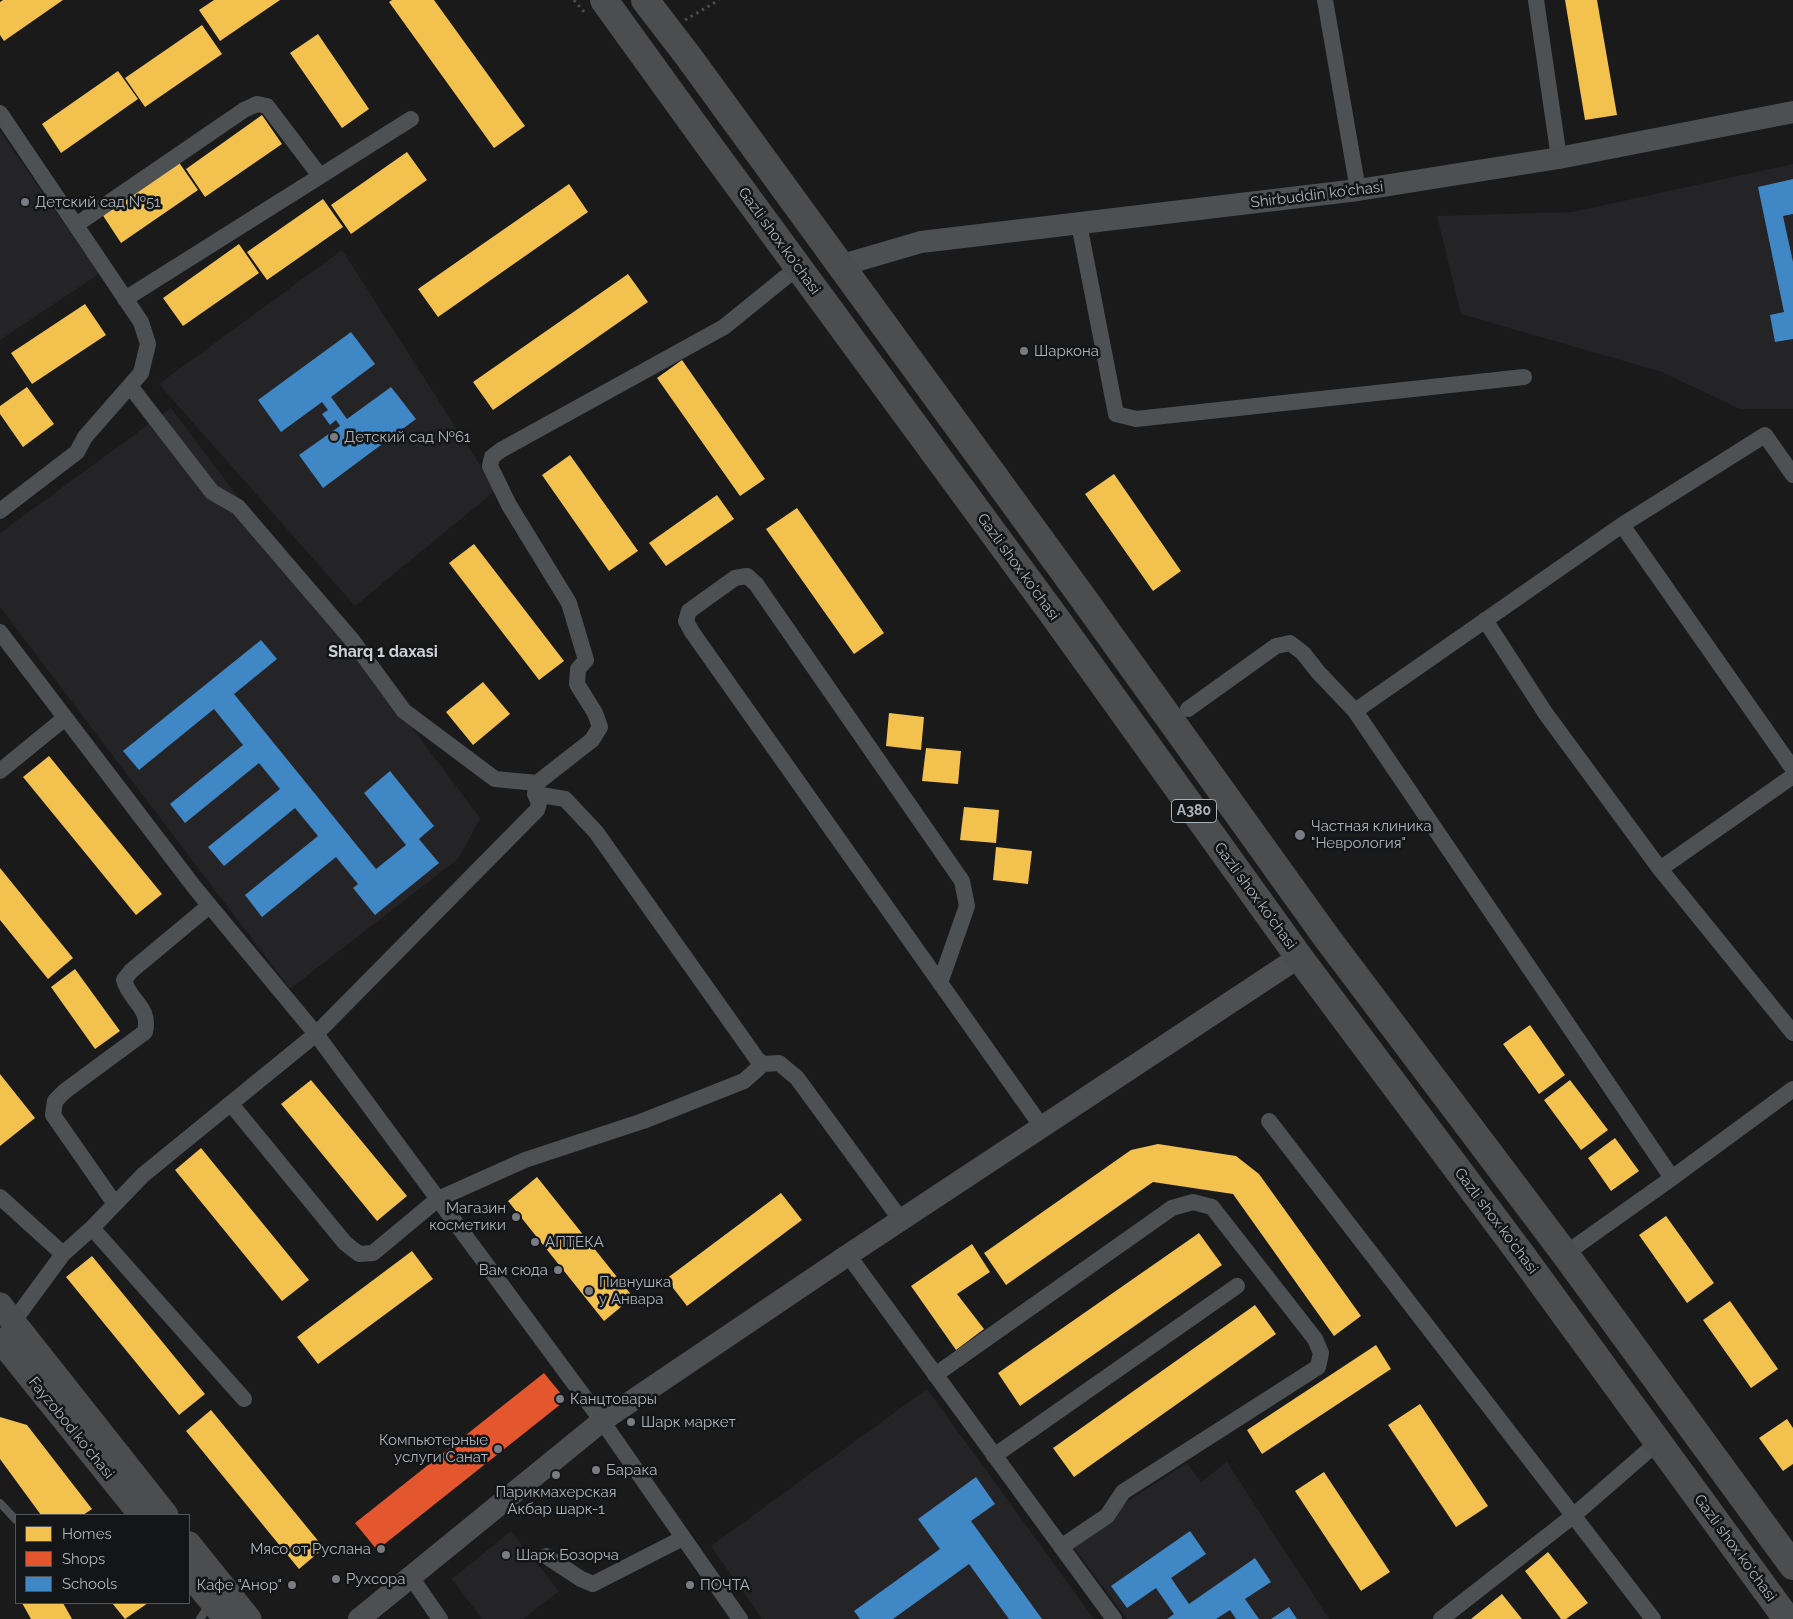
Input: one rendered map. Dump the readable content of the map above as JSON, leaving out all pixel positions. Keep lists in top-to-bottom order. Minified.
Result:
{"streets":{"highway":["Gazli shox ko'chasi","A380"],"main road":["Fayzobod ko'chasi"],"street":["Shirbuddin ko'chasi"]},"crossings":[["Shirbuddin ko'chasi","A380"]],"districts":["Sharq 1 daxasi"],"places":["Детский сад №51","Шаркона","Детский сад №61","Частная клиника \"Неврология\"","Магазин косметики","АПТЕКА","Вам сюда","Пивнушка у Анвара","Канцтовары","Шарк маркет","Компьютерные услуги Санат","Барака","Парикмахерская Акбар шарк-1","Мясо от Руслана","Шарк Бозорча","Рухсора","Кафе \"Анор\"","ПОЧТА"],"legend":["Homes","Shops","Schools"]}
